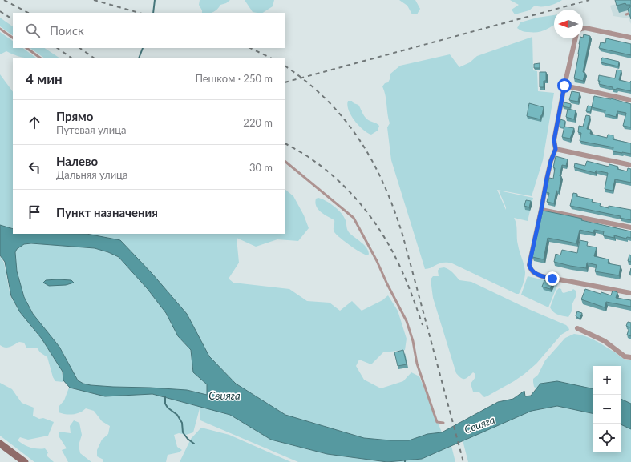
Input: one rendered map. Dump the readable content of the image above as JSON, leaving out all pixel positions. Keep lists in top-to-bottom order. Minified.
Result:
{"water":["Свияга"],"north":"left","page":{"search":"Поиск","heading":["4 мин","Пешком · 250 m"],"list":[["Прямо","Путевая улица","220 m"],["Налево","Дальняя улица","30 m"],"Пункт назначения"],"map_buttons":["+","−"]}}
